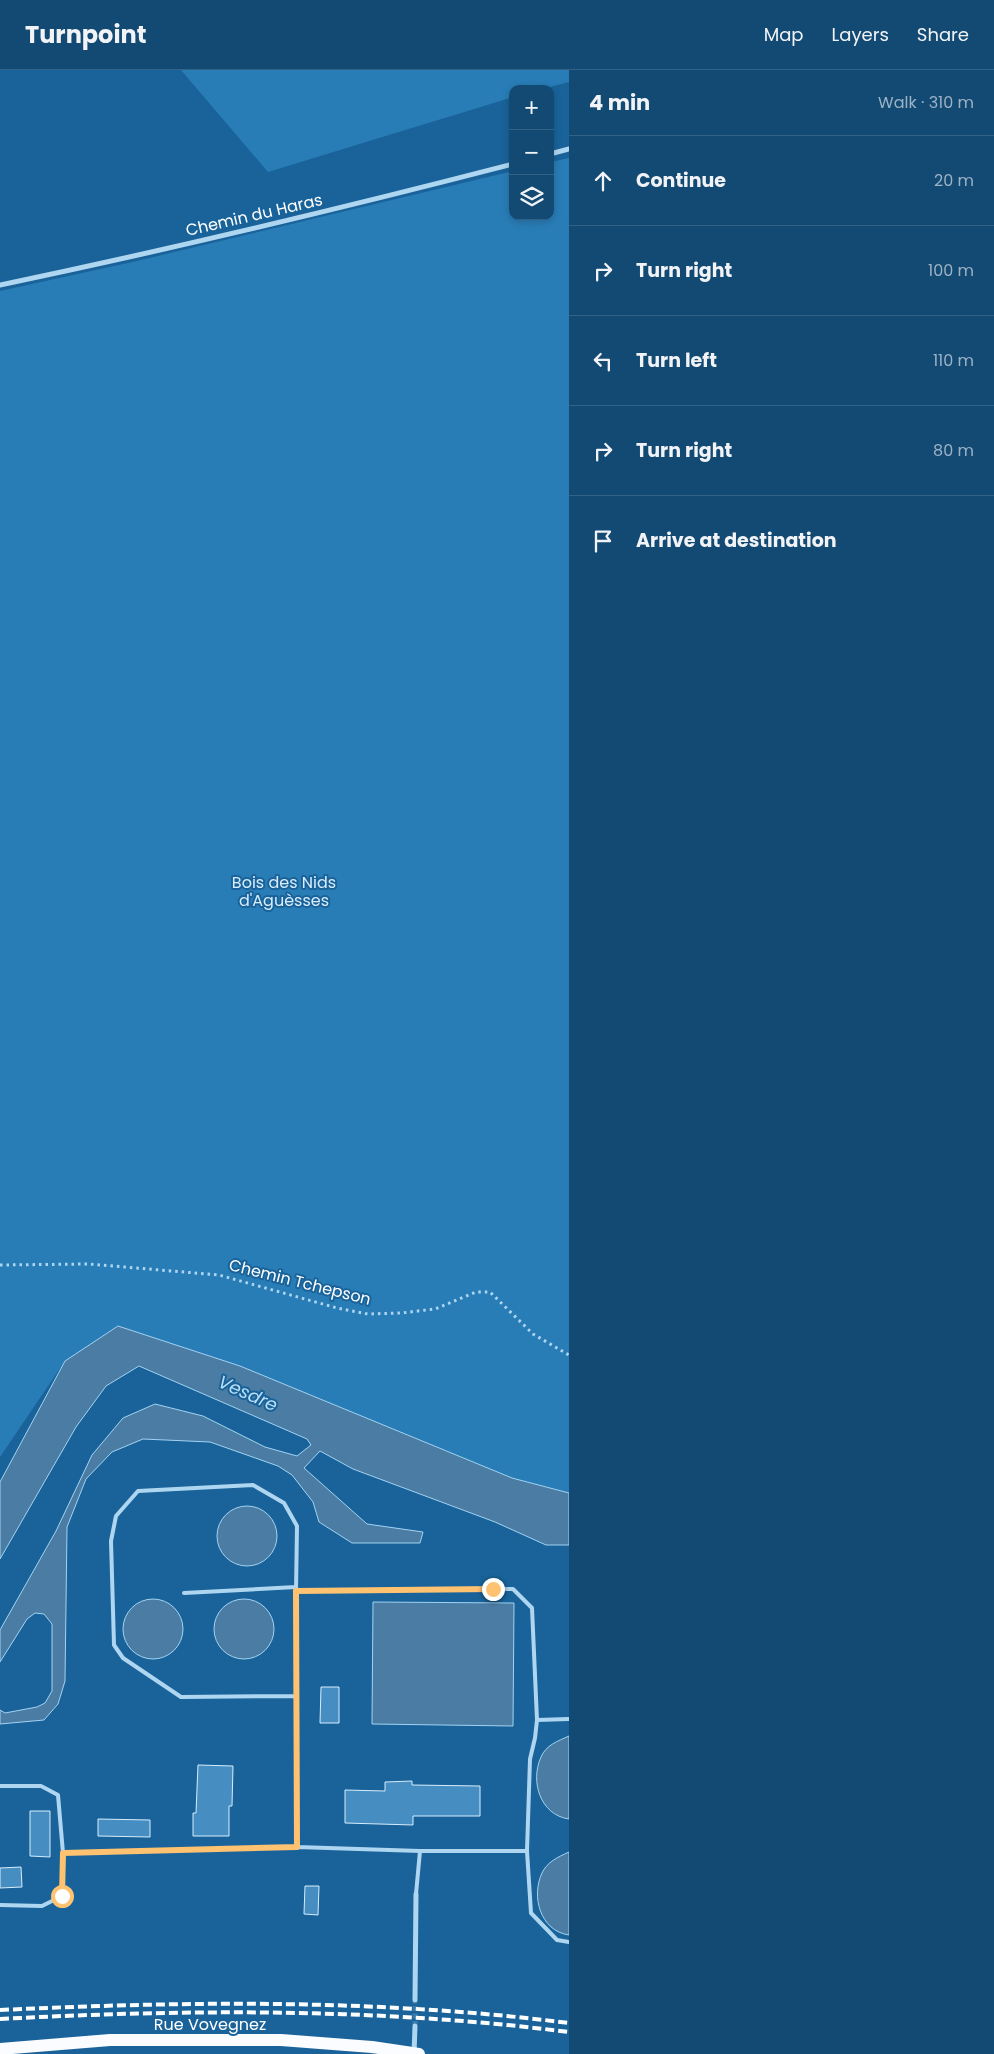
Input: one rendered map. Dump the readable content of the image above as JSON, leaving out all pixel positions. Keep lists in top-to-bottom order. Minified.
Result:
{"streets":{"main road":["Rue Vovegnez"],"street":["Chemin du Haras"],"path":["Chemin Tchepson"]},"water":["Vesdre"],"parks":["Bois des Nids d'Aguèsses"],"page":{"header":"Turnpoint","nav":["Map","Layers","Share"],"heading":["4 min","Walk · 310 m"],"map_buttons":["+","−"],"list":[["Continue","20 m"],["Turn right","100 m"],["Turn left","110 m"],["Turn right","80 m"],"Arrive at destination"]}}
